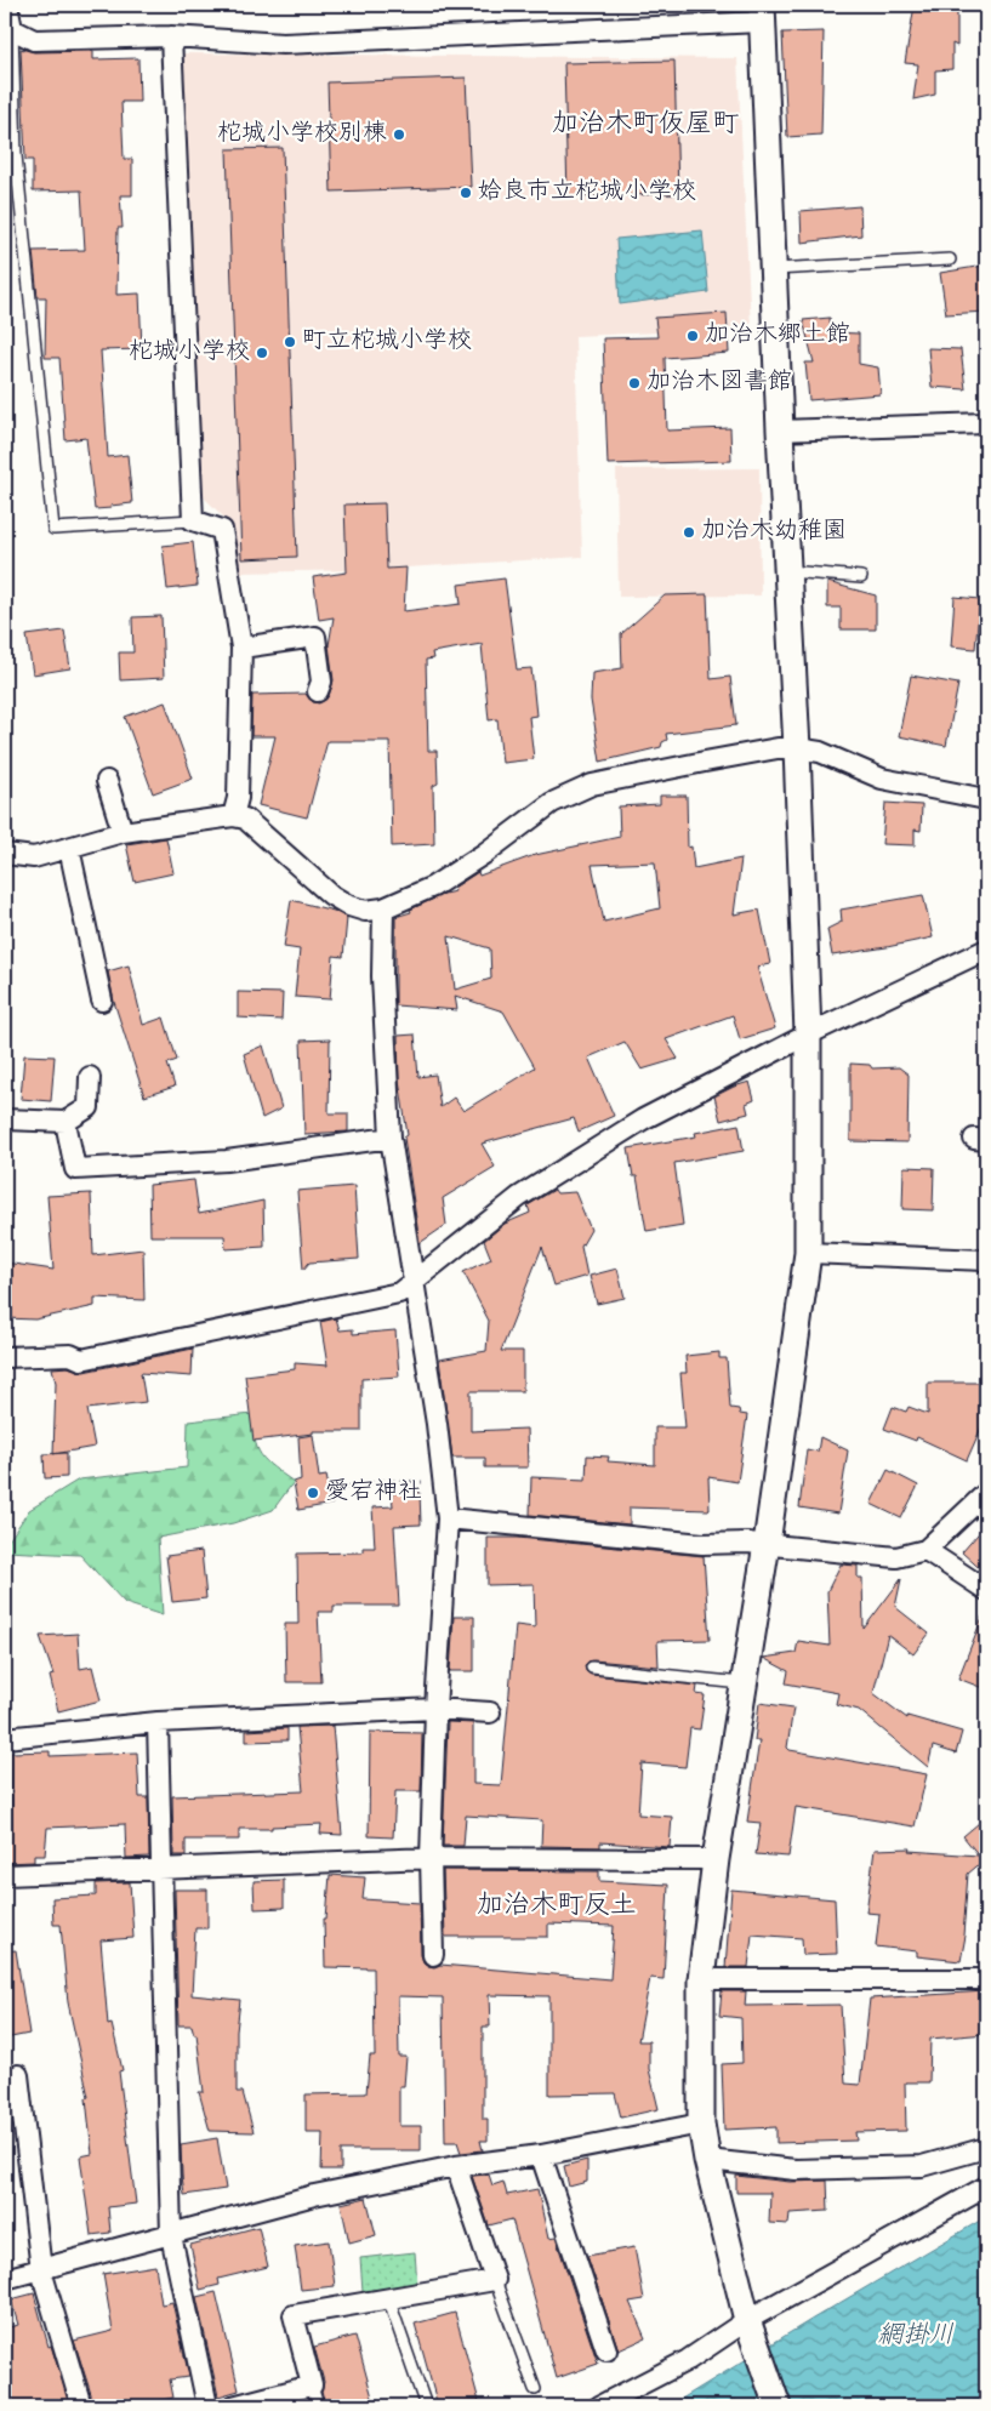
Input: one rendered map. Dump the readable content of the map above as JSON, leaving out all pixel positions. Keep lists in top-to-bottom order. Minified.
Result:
{"districts":["加治木町仮屋町","加治木町反土"],"water":["網掛川"],"places":["柁城小学校別棟","姶良市立柁城小学校","加治木郷土館","町立柁城小学校","柁城小学校","加治木図書館","加治木幼稚園","愛宕神社"]}
